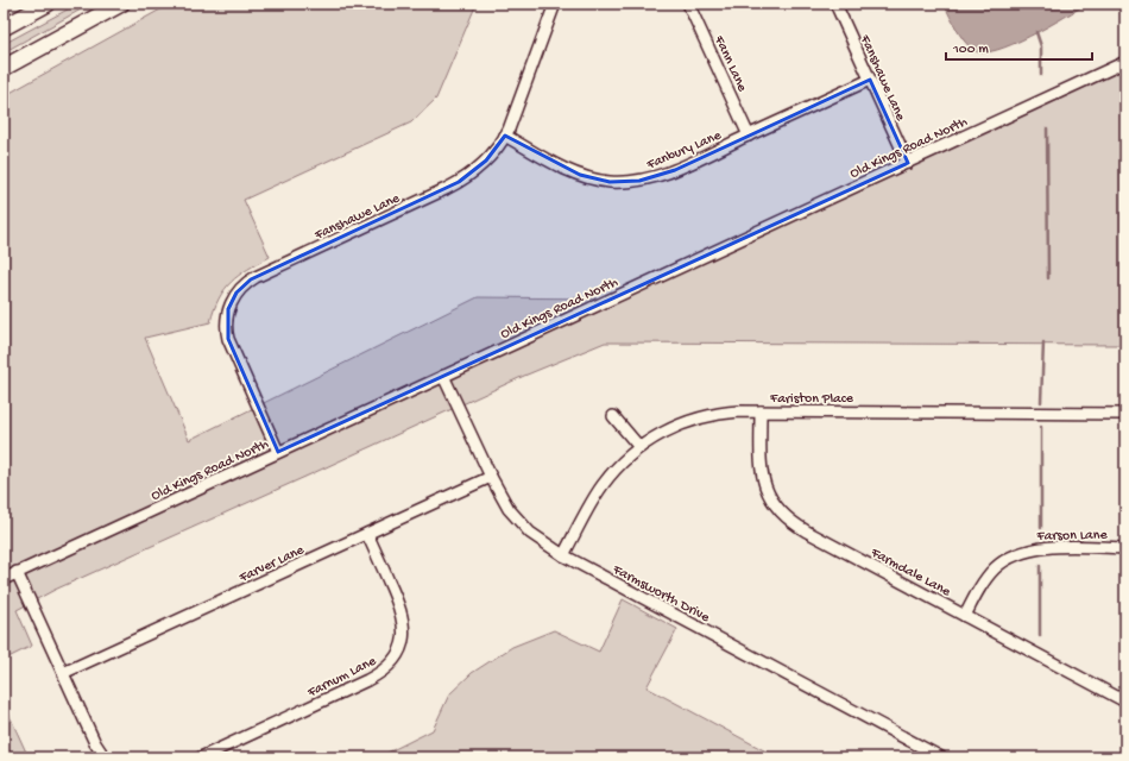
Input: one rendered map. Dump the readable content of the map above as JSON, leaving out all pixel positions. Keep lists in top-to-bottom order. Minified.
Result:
{"streets":{"street":["Fann Lane","Fanshawe Lane","Old Kings Road North","Fanbury Lane","Fariston Place","Farson Lane","Farver Lane","Farmdale Lane","Farmsworth Drive","Farnum Lane"]},"crossings":[["Fann Lane","Fanbury Lane"],["Fanshawe Lane","Old Kings Road North"],["Fanshawe Lane","Fanbury Lane"],["Old Kings Road North","Farmsworth Drive"],["Fariston Place","Farmdale Lane"],["Fariston Place","Farmsworth Drive"],["Farson Lane","Farmdale Lane"],["Farver Lane","Farmsworth Drive"],["Farver Lane","Farnum Lane"]],"scale_bar":"100 m"}
